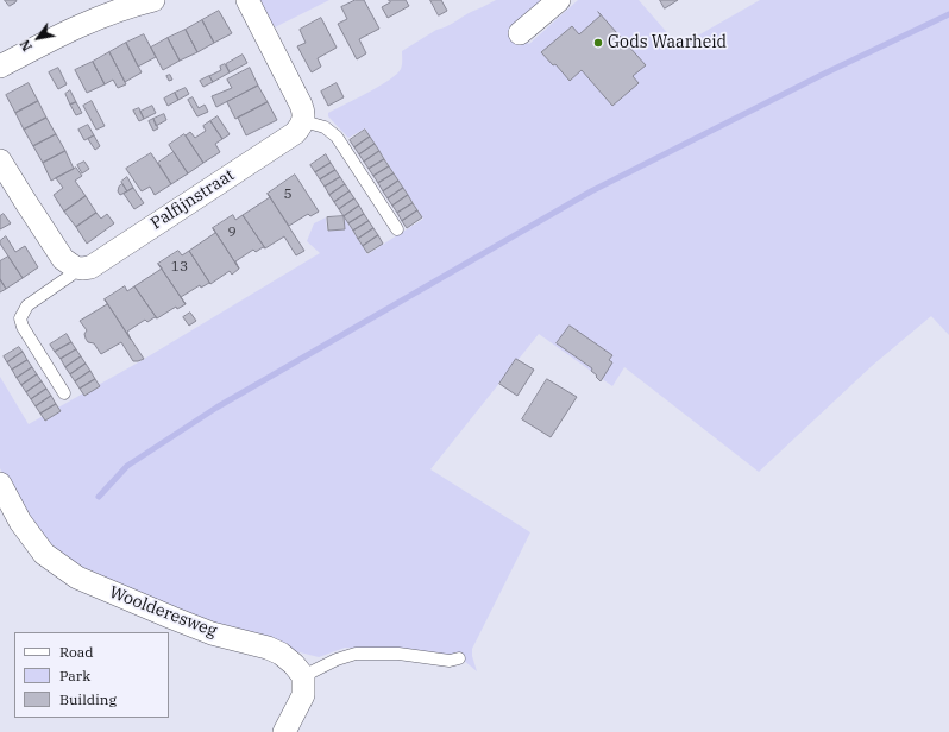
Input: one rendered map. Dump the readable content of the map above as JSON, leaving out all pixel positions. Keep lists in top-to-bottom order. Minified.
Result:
{"streets":{"street":["Palfijnstraat","Woolderesweg"]},"places":["Gods Waarheid"],"house_numbers":["5","9","13"],"legend":["Road","Park","Building"],"north":"bottom left"}
